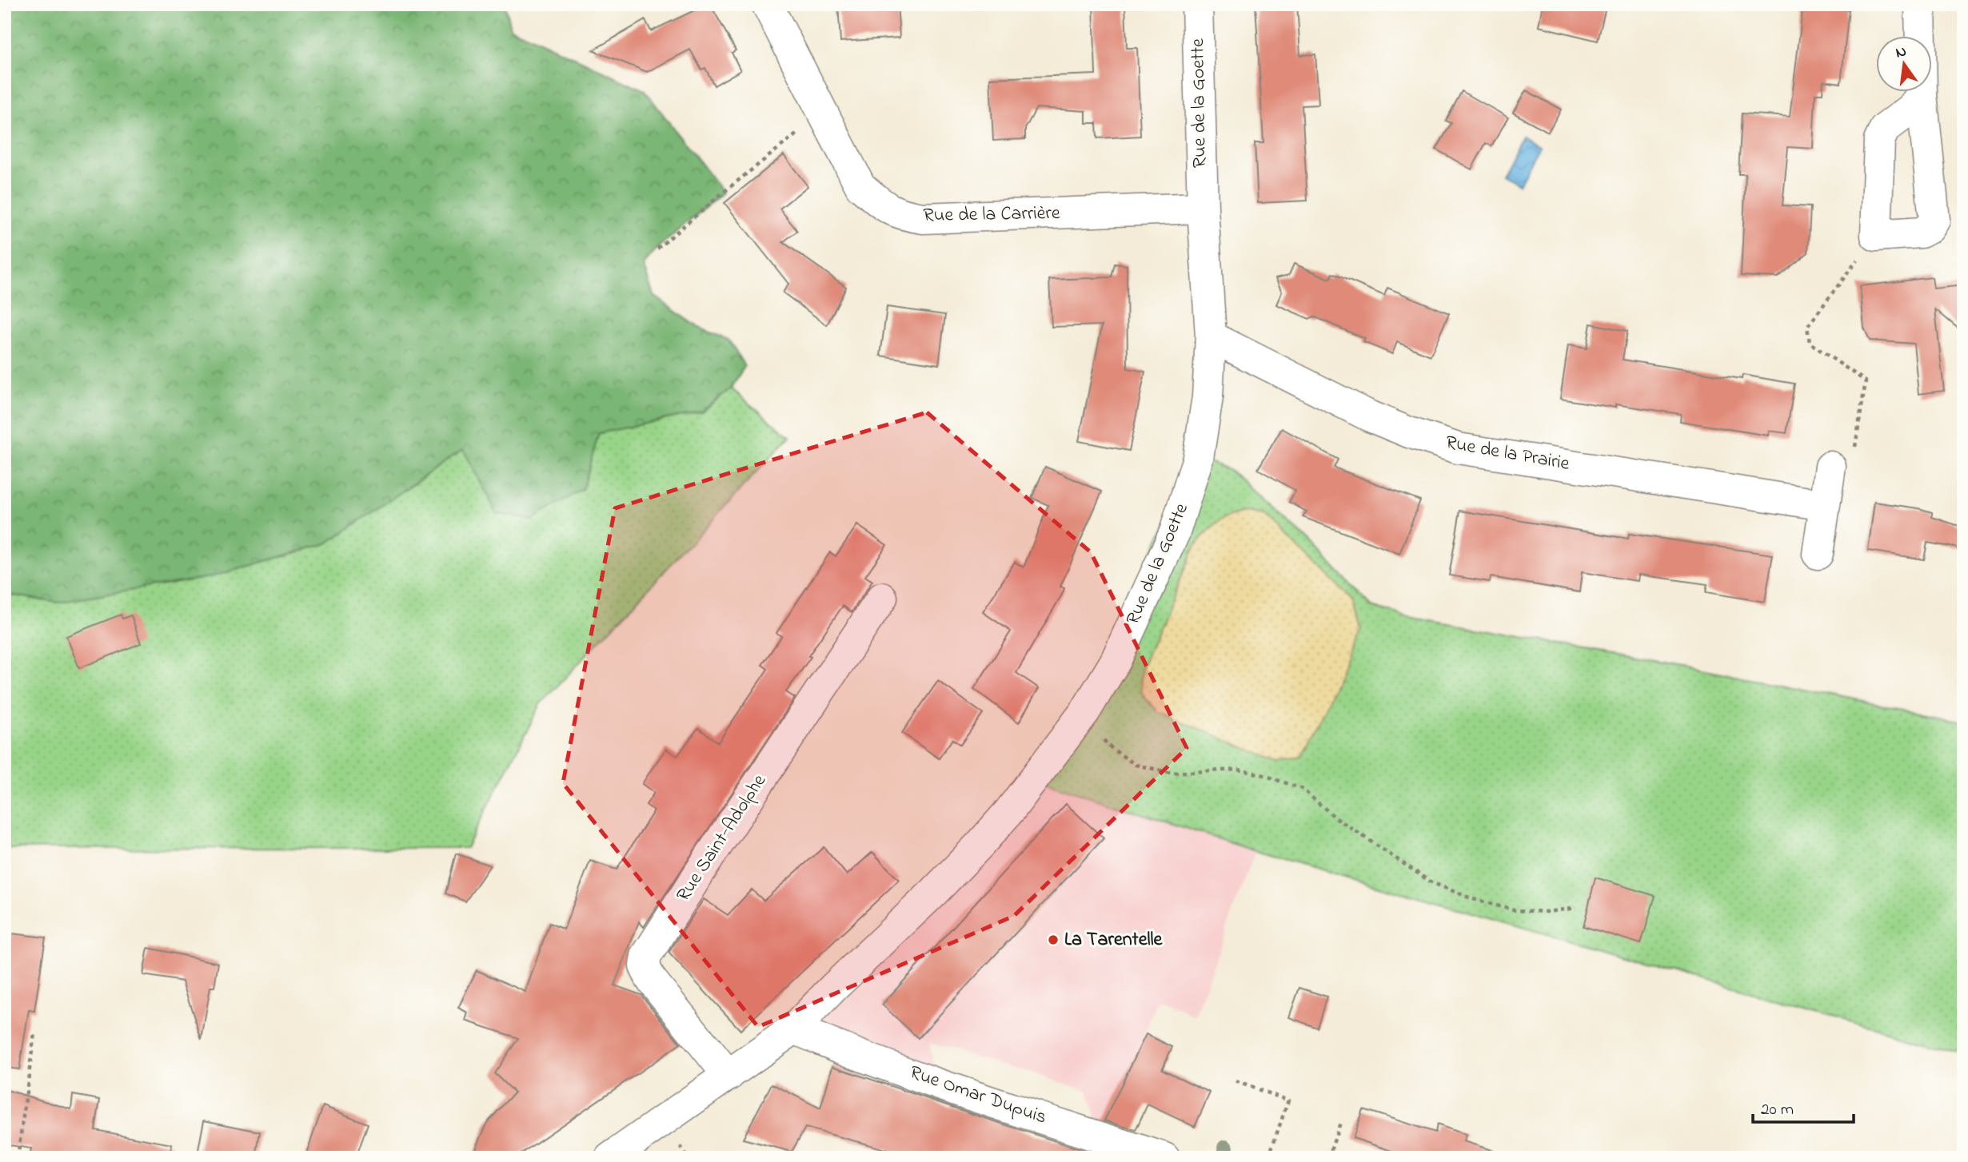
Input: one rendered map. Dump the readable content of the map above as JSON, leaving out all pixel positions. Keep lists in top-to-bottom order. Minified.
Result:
{"streets":{"street":["Rue de la Goette","Rue de la Carrière","Rue de la Prairie","Rue Saint-Adolphe","Rue Omar Dupuis"]},"crossings":[["Rue de la Goette","Rue de la Carrière"],["Rue de la Goette","Rue de la Prairie"],["Rue de la Goette","Rue Omar Dupuis"]],"places":["La Tarentelle"],"scale_bar":"20 m","north":"top"}
